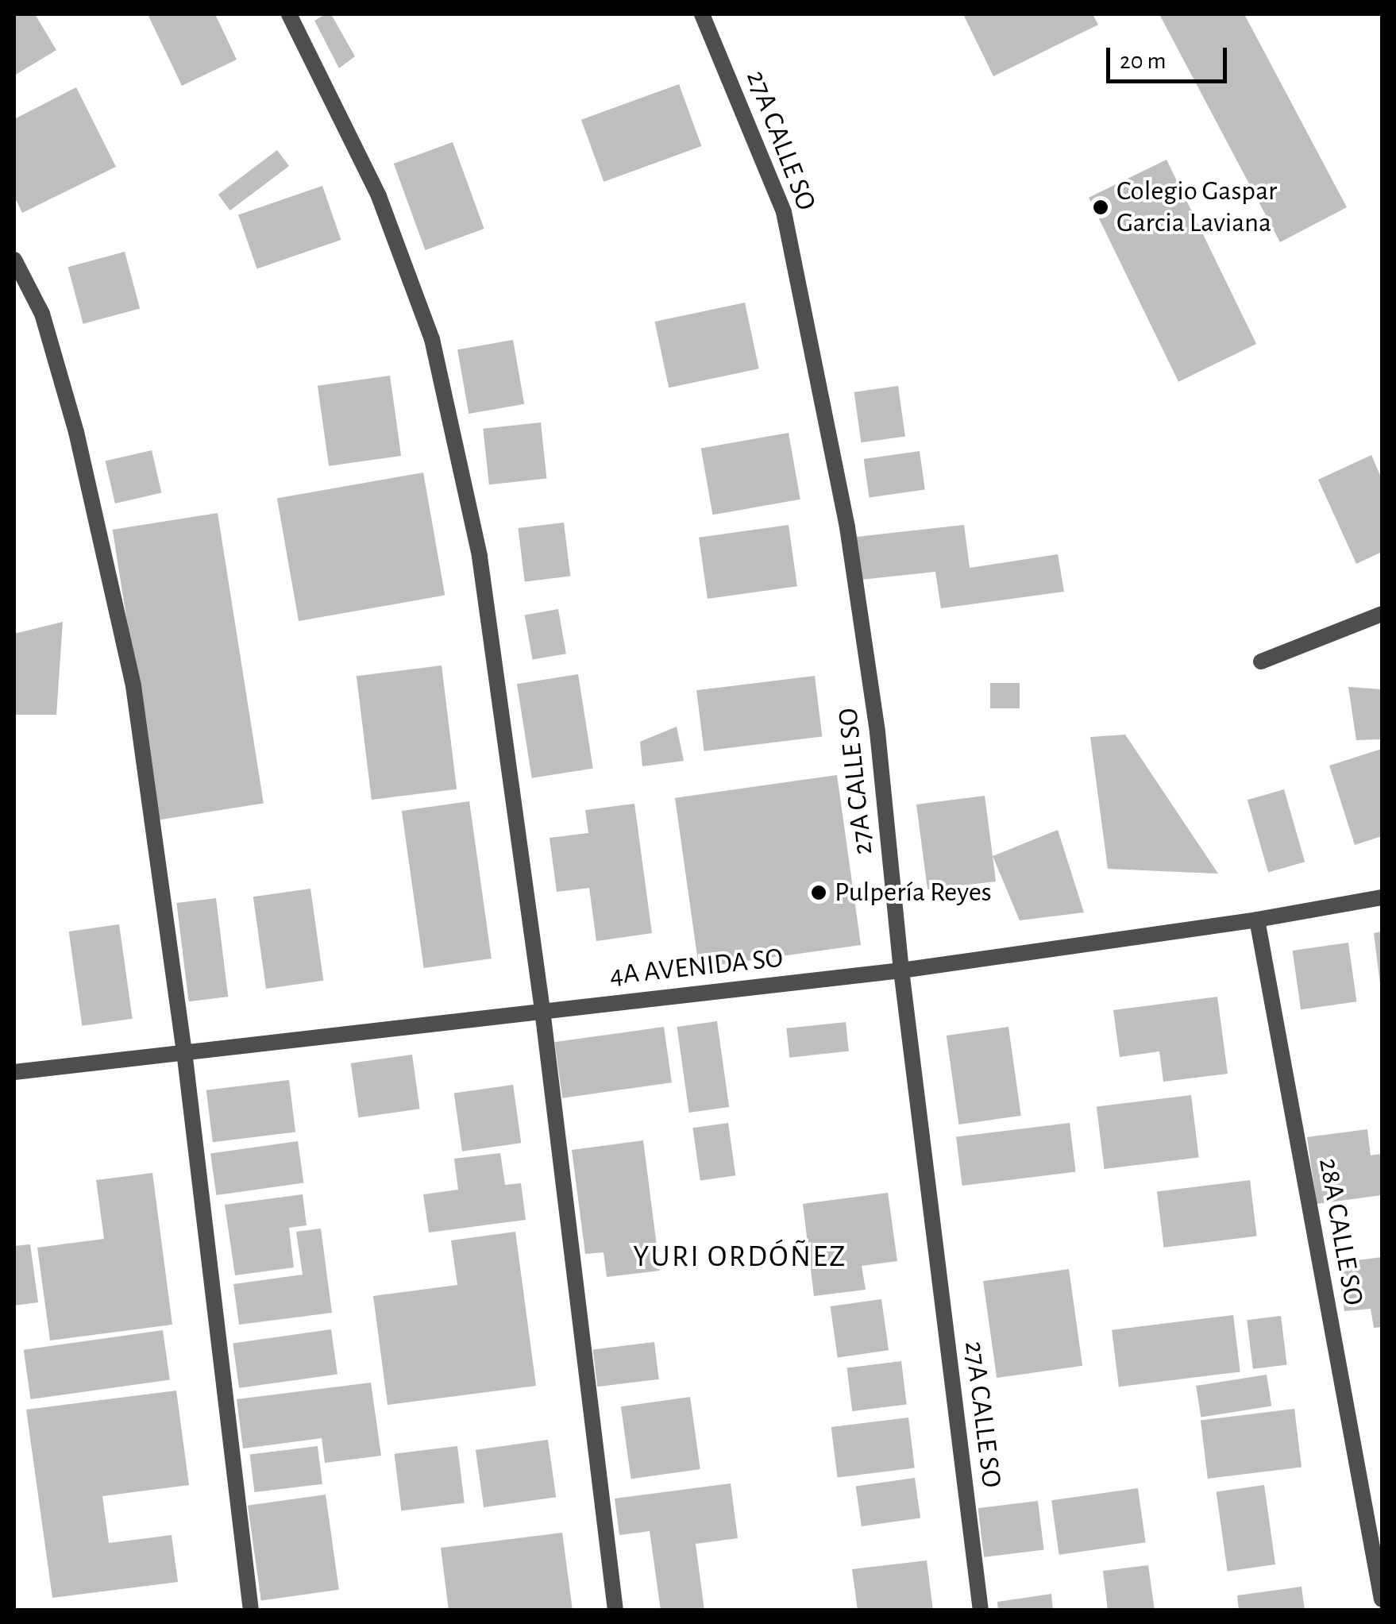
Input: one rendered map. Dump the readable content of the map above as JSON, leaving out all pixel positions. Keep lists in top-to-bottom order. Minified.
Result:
{"streets":{"street":["27A CALLE SO","4A AVENIDA SO","28A CALLE SO"]},"crossings":[["27A CALLE SO","4A AVENIDA SO"],["4A AVENIDA SO","28A CALLE SO"]],"districts":["YURI ORDÓÑEZ"],"places":["Colegio Gaspar Garcia Laviana","Pulpería Reyes"],"scale_bar":"20 m"}
